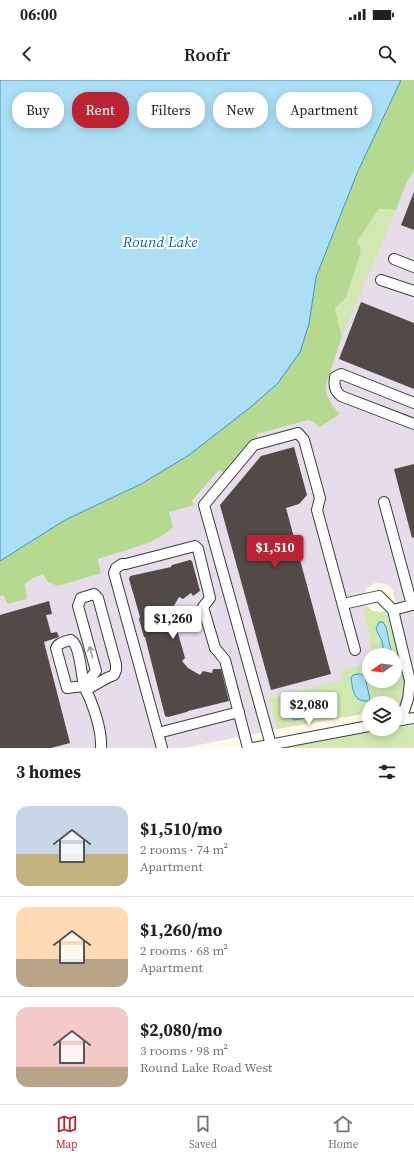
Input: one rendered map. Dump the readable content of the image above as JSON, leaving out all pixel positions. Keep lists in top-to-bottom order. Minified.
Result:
{"water":["Round Lake"],"north":"left","page":{"status":"06:00","header":"Roofr","chip":["Buy","Rent","Filters","New","Apartment"],"price":["$1,510","$1,260","$2,080"],"heading":"3 homes","list":[{"name":"$1,510/mo","note":"2 rooms · 74 m² · Apartment"},{"name":"$1,260/mo","note":"2 rooms · 68 m² · Apartment"},{"name":"$2,080/mo","note":"3 rooms · 98 m² · Round Lake Road West"}],"tabs":["Map","Saved","Home"]}}
